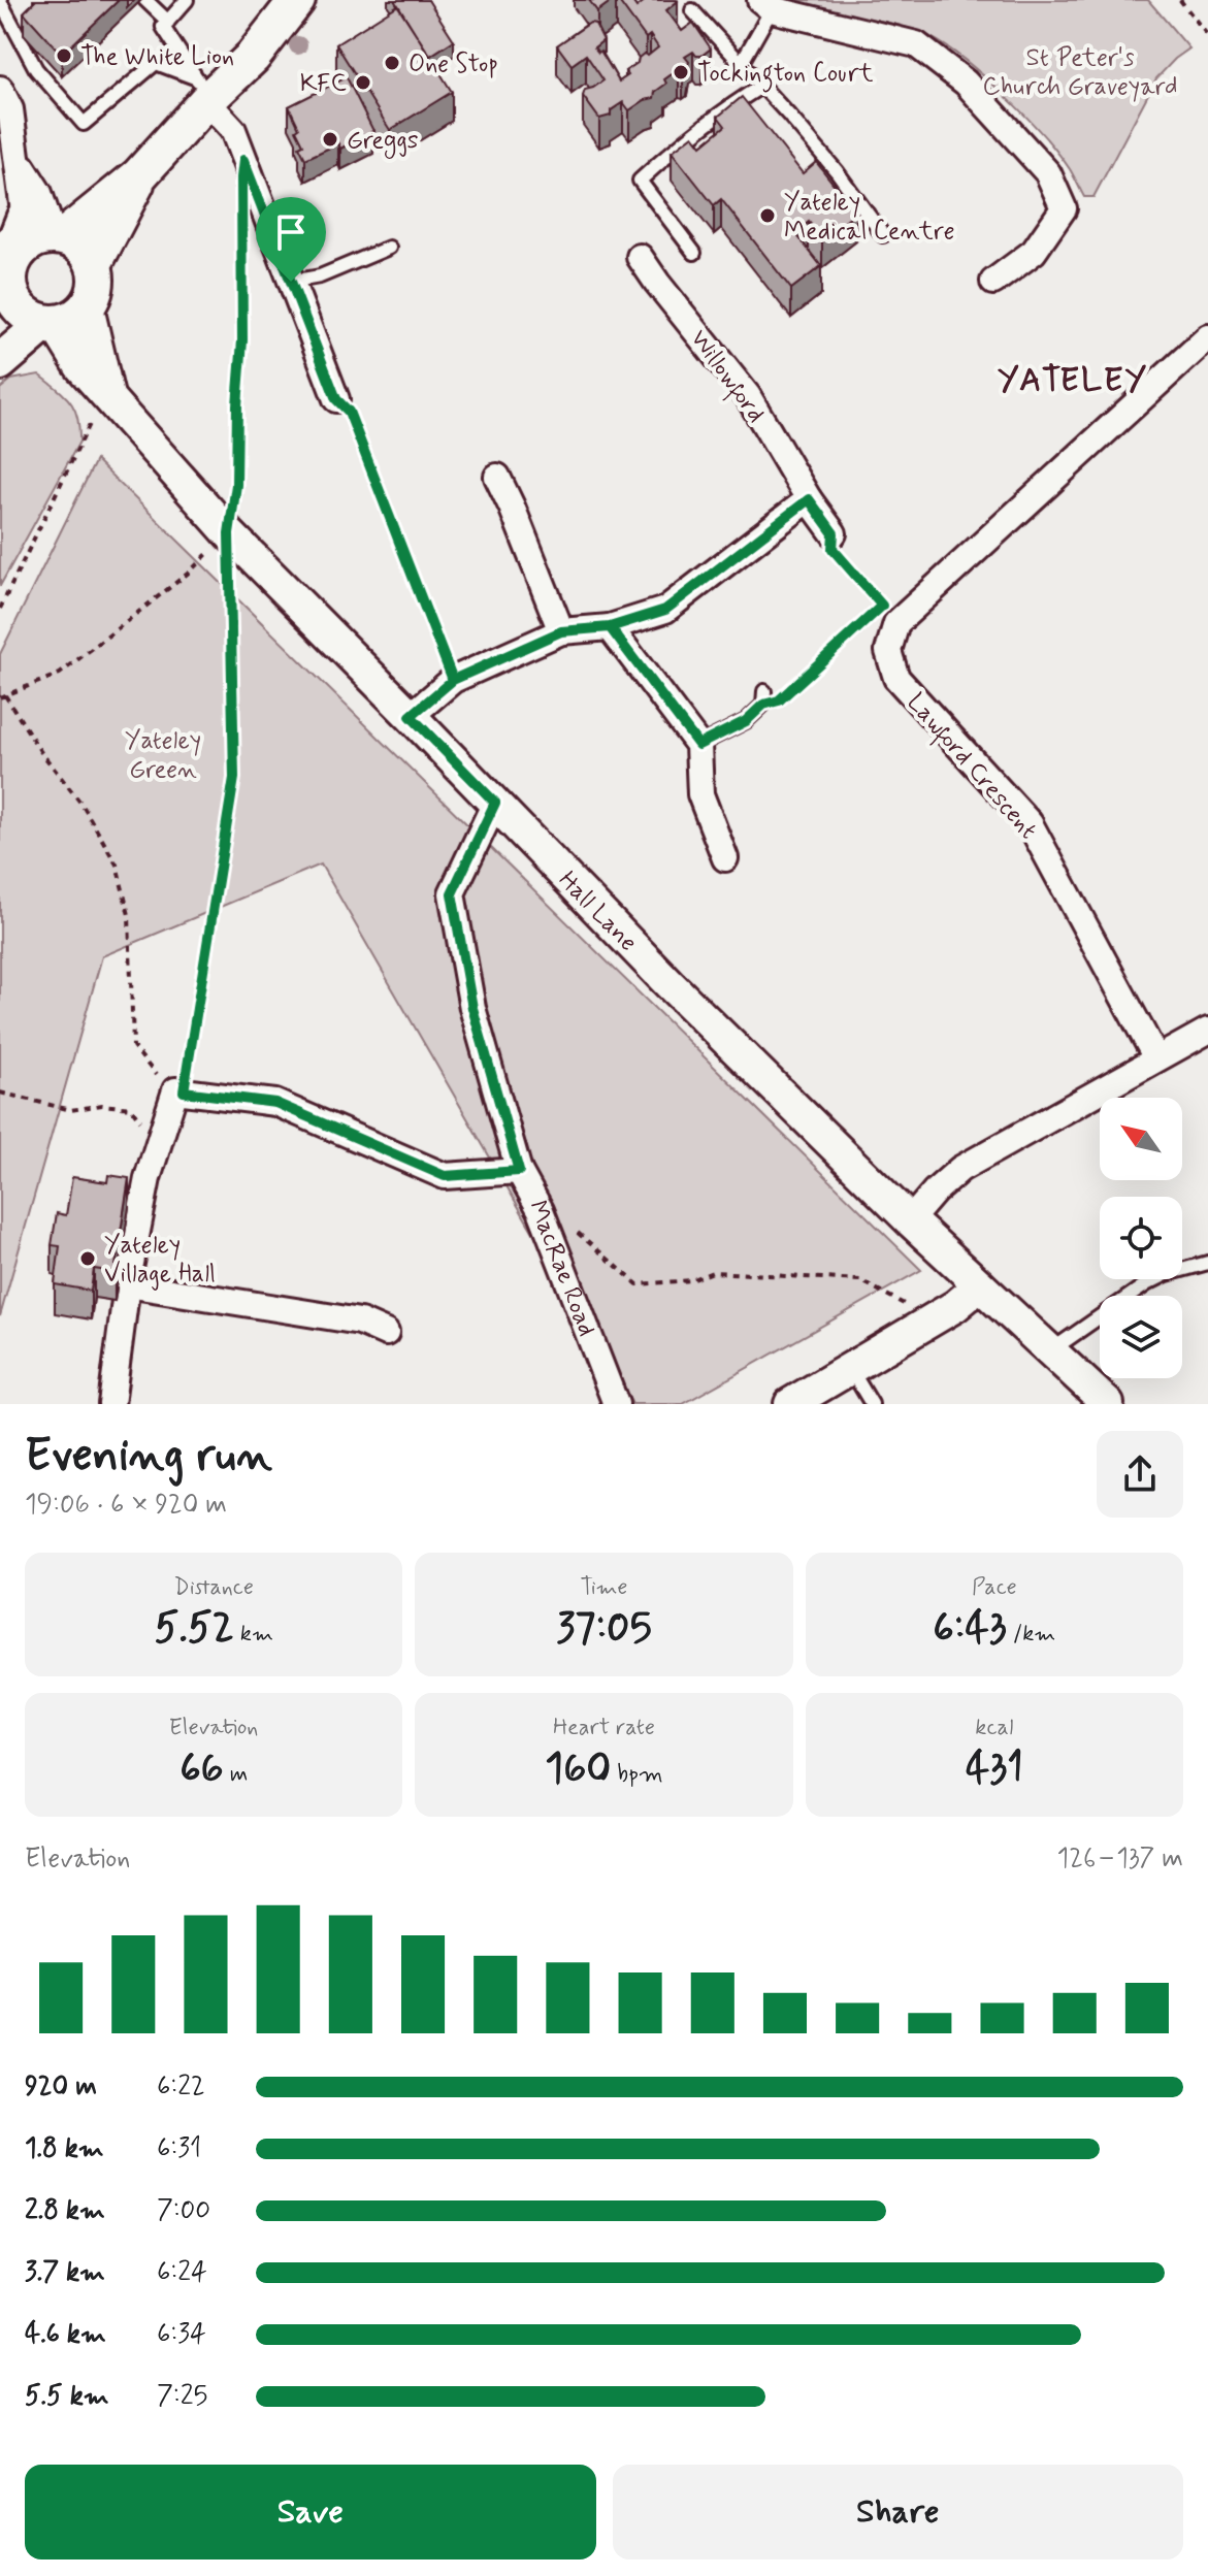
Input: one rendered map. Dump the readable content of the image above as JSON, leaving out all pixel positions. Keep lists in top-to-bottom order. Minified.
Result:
{"streets":{"street":["Willowford","Lawford Crescent","Hall Lane","MacRae Road"]},"crossings":[["Hall Lane","MacRae Road"]],"districts":["YATELEY"],"parks":["St Peter's Church Graveyard","Yateley Green"],"places":["The White Lion","One Stop","Tockington Court","KFC","Greggs","Yateley Medical Centre","Yateley Village Hall"],"north":"top left","page":{"heading":["Evening run","19:06 · 6 × 920 m"],"stats":[["Distance","5.52 km"],["Time","37:05"],["Pace","6:43 /km"],["Elevation","66 m"],["Heart rate","160 bpm"],["kcal","431"]],"chart":["Elevation","126–137 m"],"list":[{"name":"920 m","note":"6:22"},{"name":"1.8 km","note":"6:31"},{"name":"2.8 km","note":"7:00"},{"name":"3.7 km","note":"6:24"},{"name":"4.6 km","note":"6:34"},{"name":"5.5 km","note":"7:25"}],"buttons":["Save","Share"]}}
